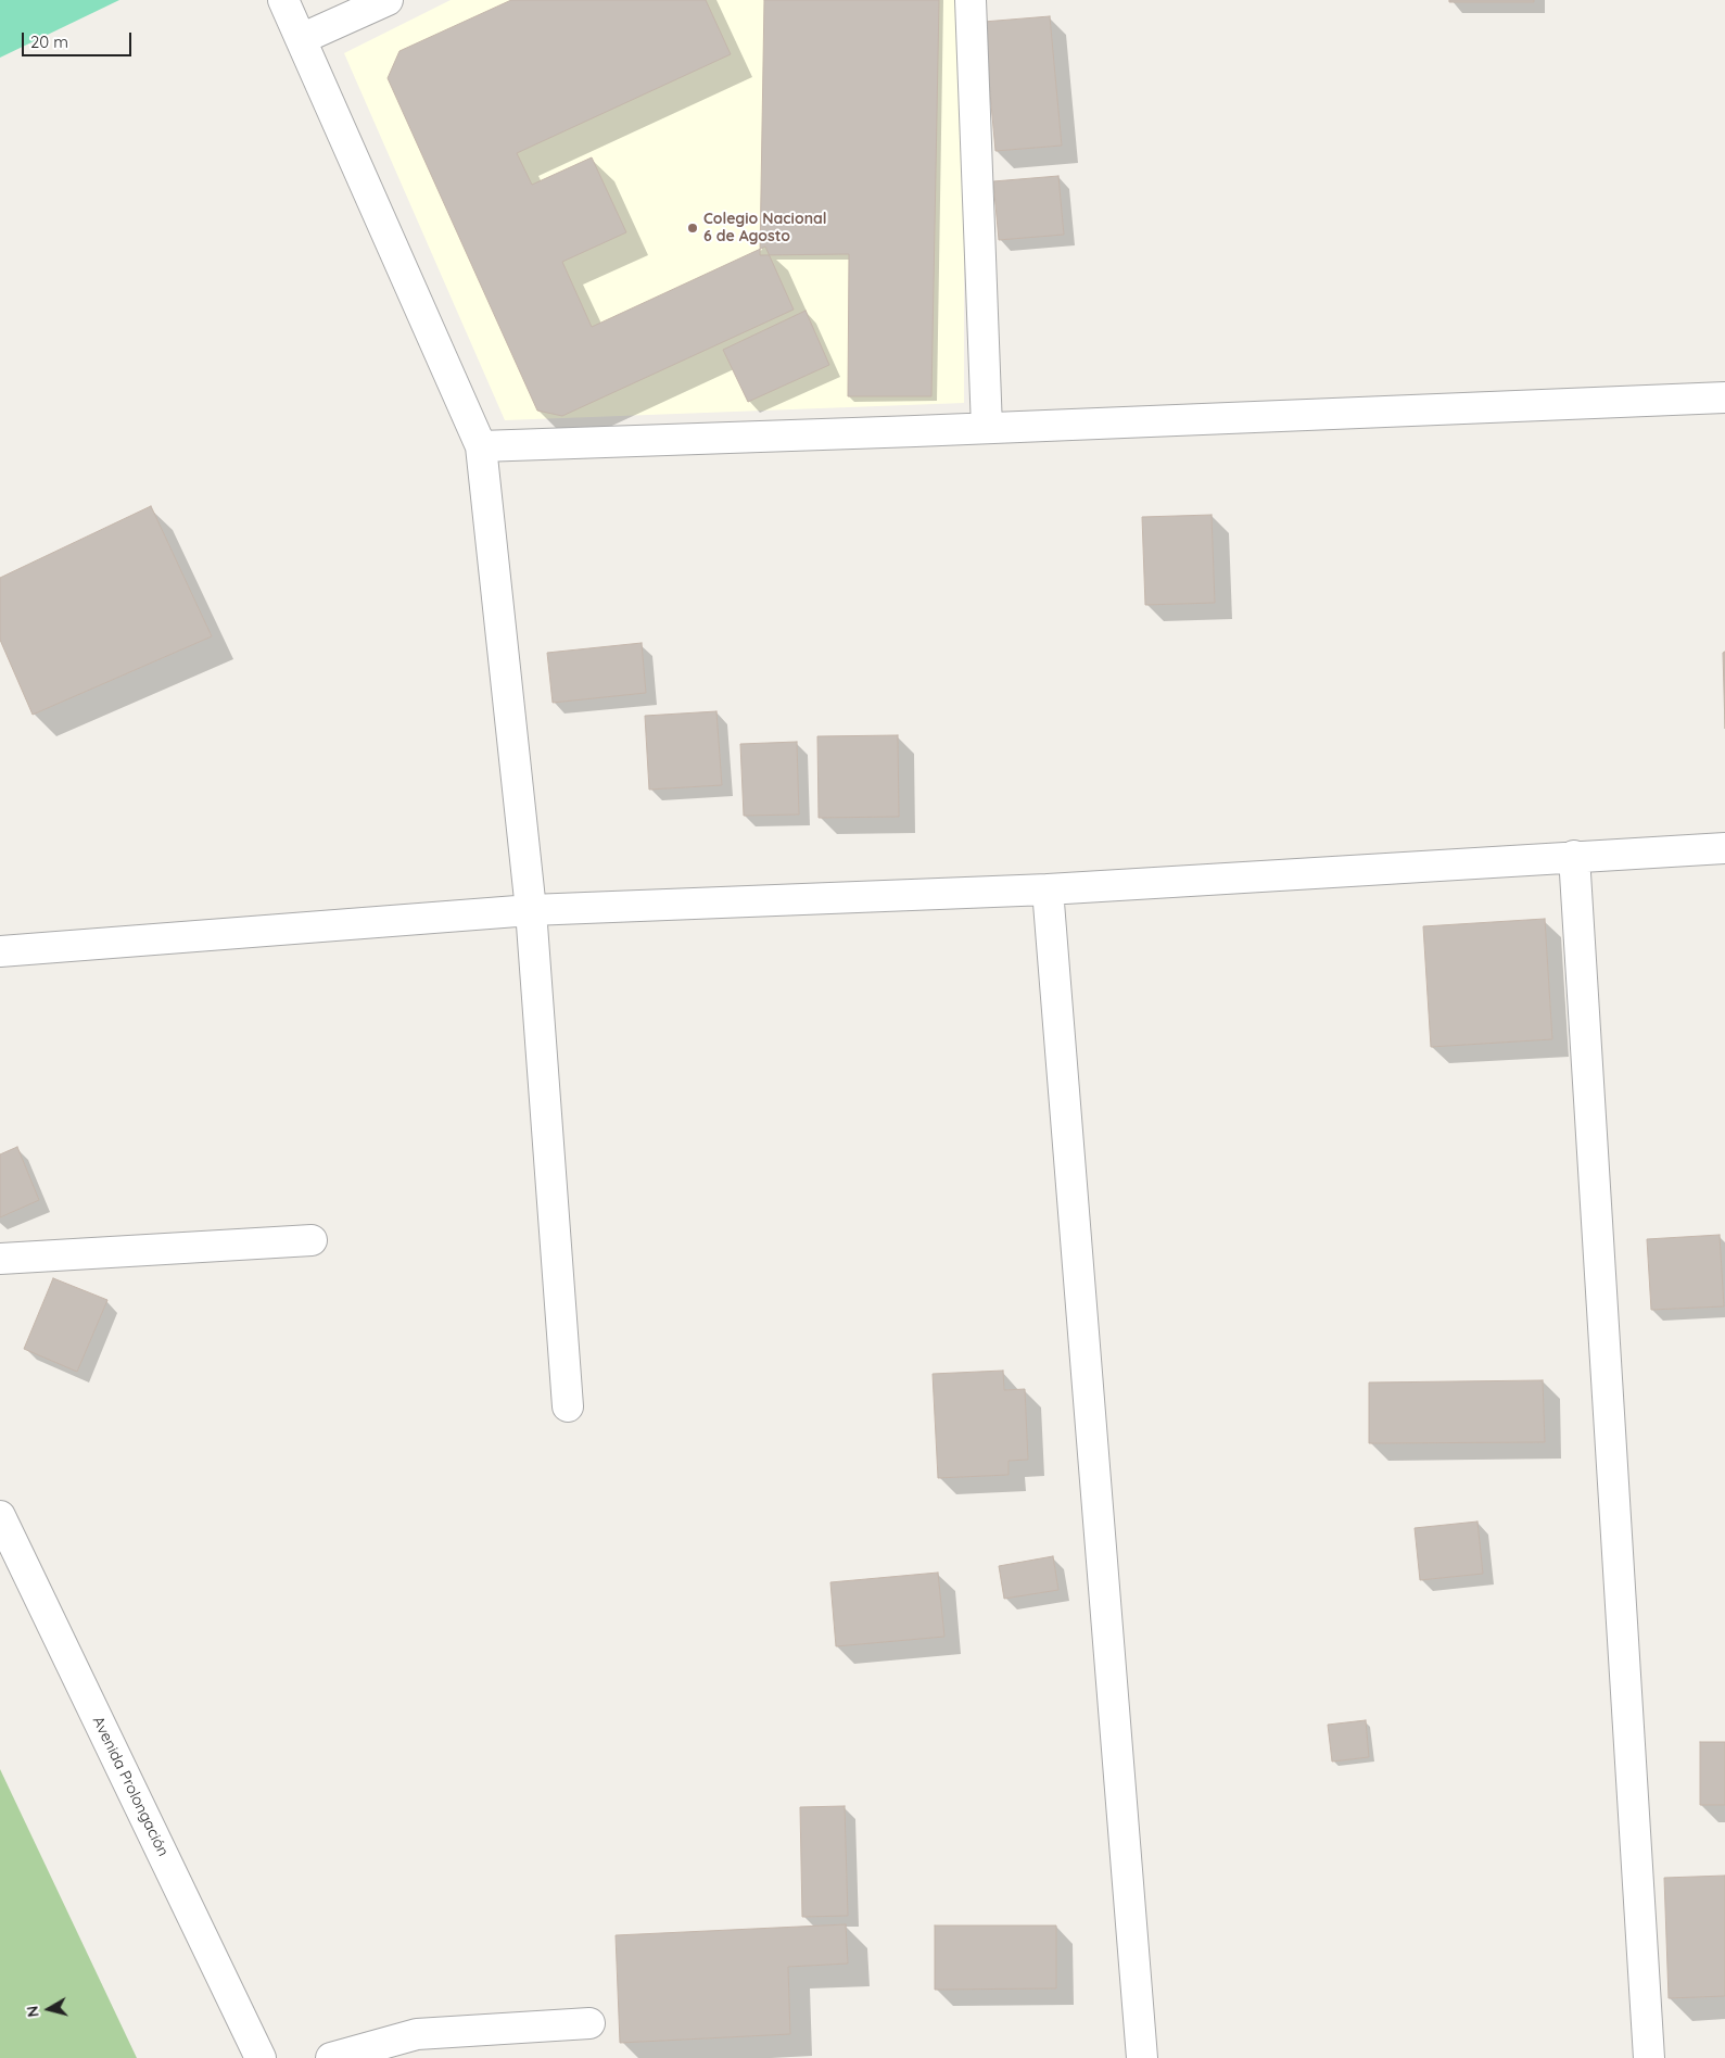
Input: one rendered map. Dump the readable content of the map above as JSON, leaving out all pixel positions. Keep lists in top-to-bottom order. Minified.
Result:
{"streets":{"street":["Avenida Prolongación"]},"places":["Colegio Nacional 6 de Agosto"],"scale_bar":"20 m","north":"left"}
